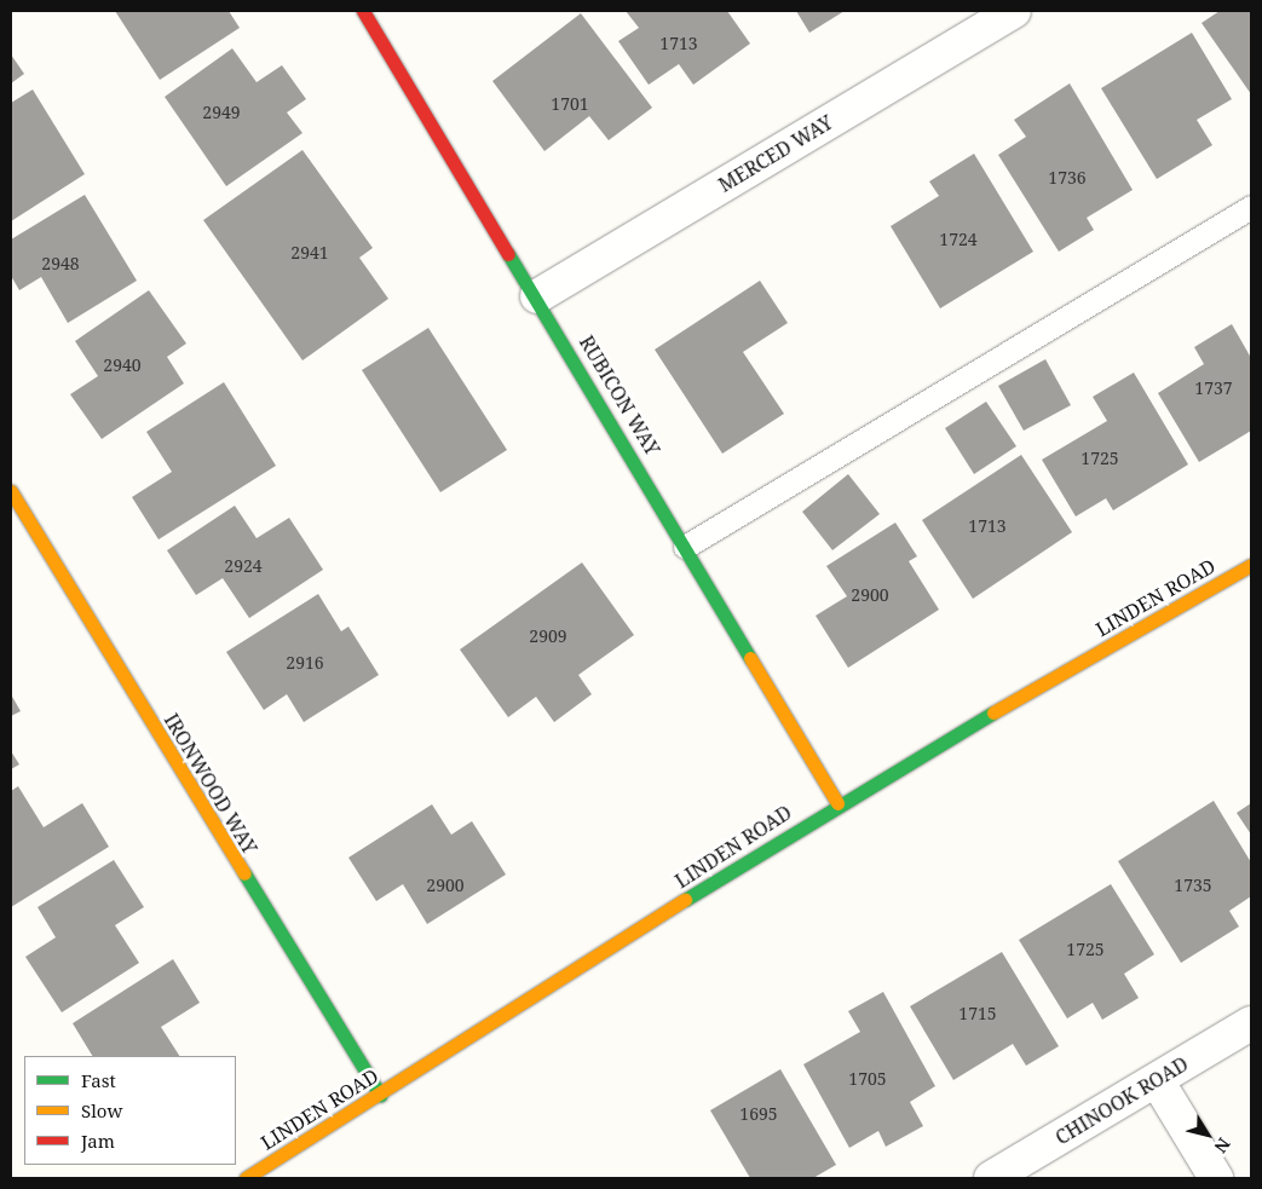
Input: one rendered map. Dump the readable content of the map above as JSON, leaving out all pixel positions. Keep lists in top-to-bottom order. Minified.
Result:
{"streets":{"street":["MERCED WAY","RUBICON WAY","LINDEN ROAD","IRONWOOD WAY","CHINOOK ROAD"]},"crossings":[["MERCED WAY","RUBICON WAY"],["RUBICON WAY","LINDEN ROAD"],["LINDEN ROAD","IRONWOOD WAY"]],"house_numbers":["1713","1701","2949","1736","1724","2941","2948","2940","1737","1725","1713","2924","2900","2909","2916","2900","1735","1725","1715","1705","1695"],"legend":["Fast","Slow","Jam"],"north":"bottom right"}
